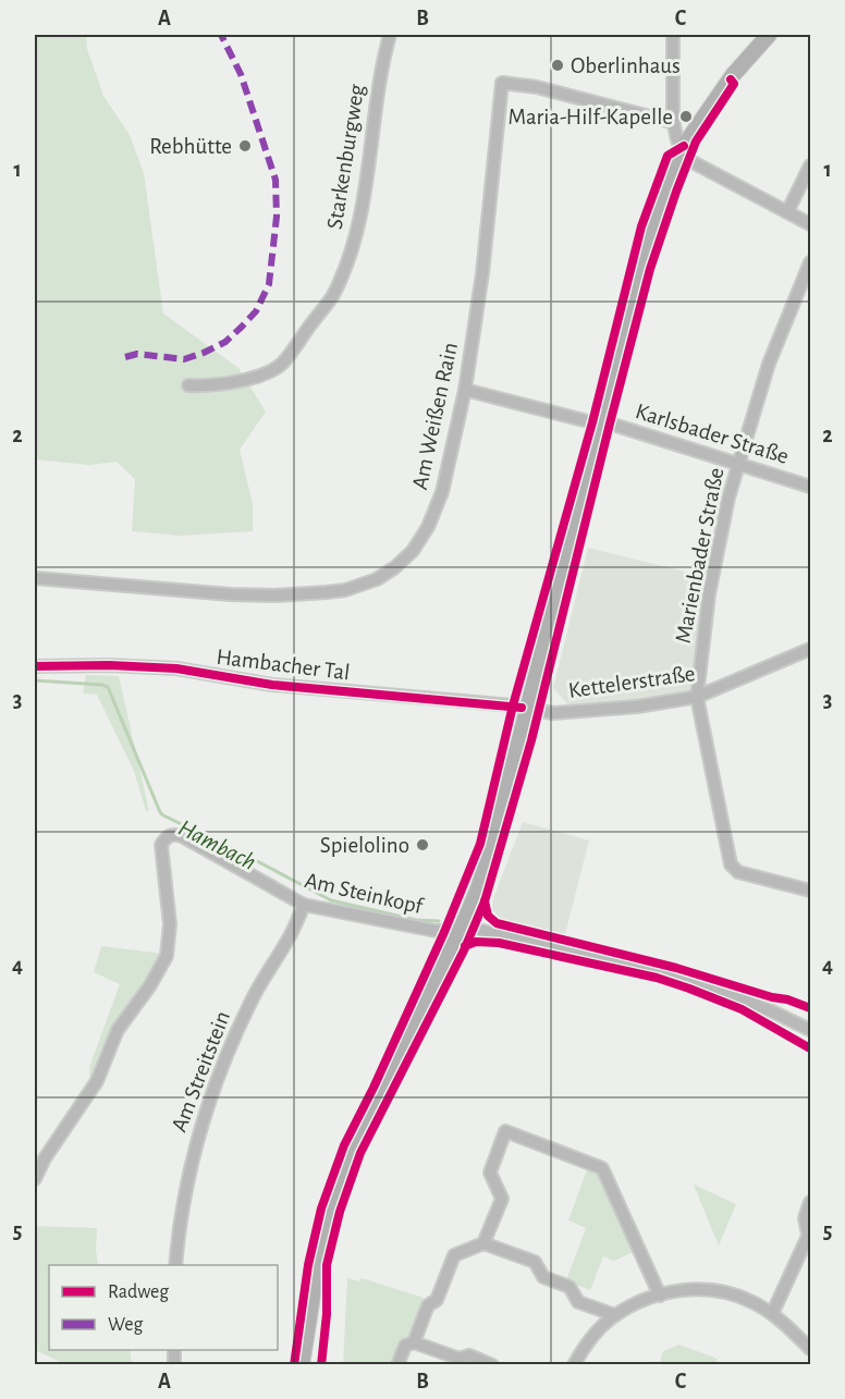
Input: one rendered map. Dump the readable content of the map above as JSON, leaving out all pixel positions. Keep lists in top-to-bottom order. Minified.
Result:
{"streets":{"street":["Starkenburgweg","Am Weißen Rain","Karlsbader Straße","Marienbader Straße","Hambacher Tal","Kettelerstraße","Am Steinkopf","Am Streitstein"]},"crossings":[["Am Weißen Rain","Karlsbader Straße"],["Karlsbader Straße","Marienbader Straße"],["Marienbader Straße","Kettelerstraße"],["Hambacher Tal","Kettelerstraße"],["Am Steinkopf","Am Streitstein"]],"water":["Hambach"],"places":["Oberlinhaus","Maria-Hilf-Kapelle","Rebhütte","Spielolino"],"legend":["Radweg","Weg"],"grid":{"columns":["A","B","C"],"rows":["1","2","3","4","5"]}}
